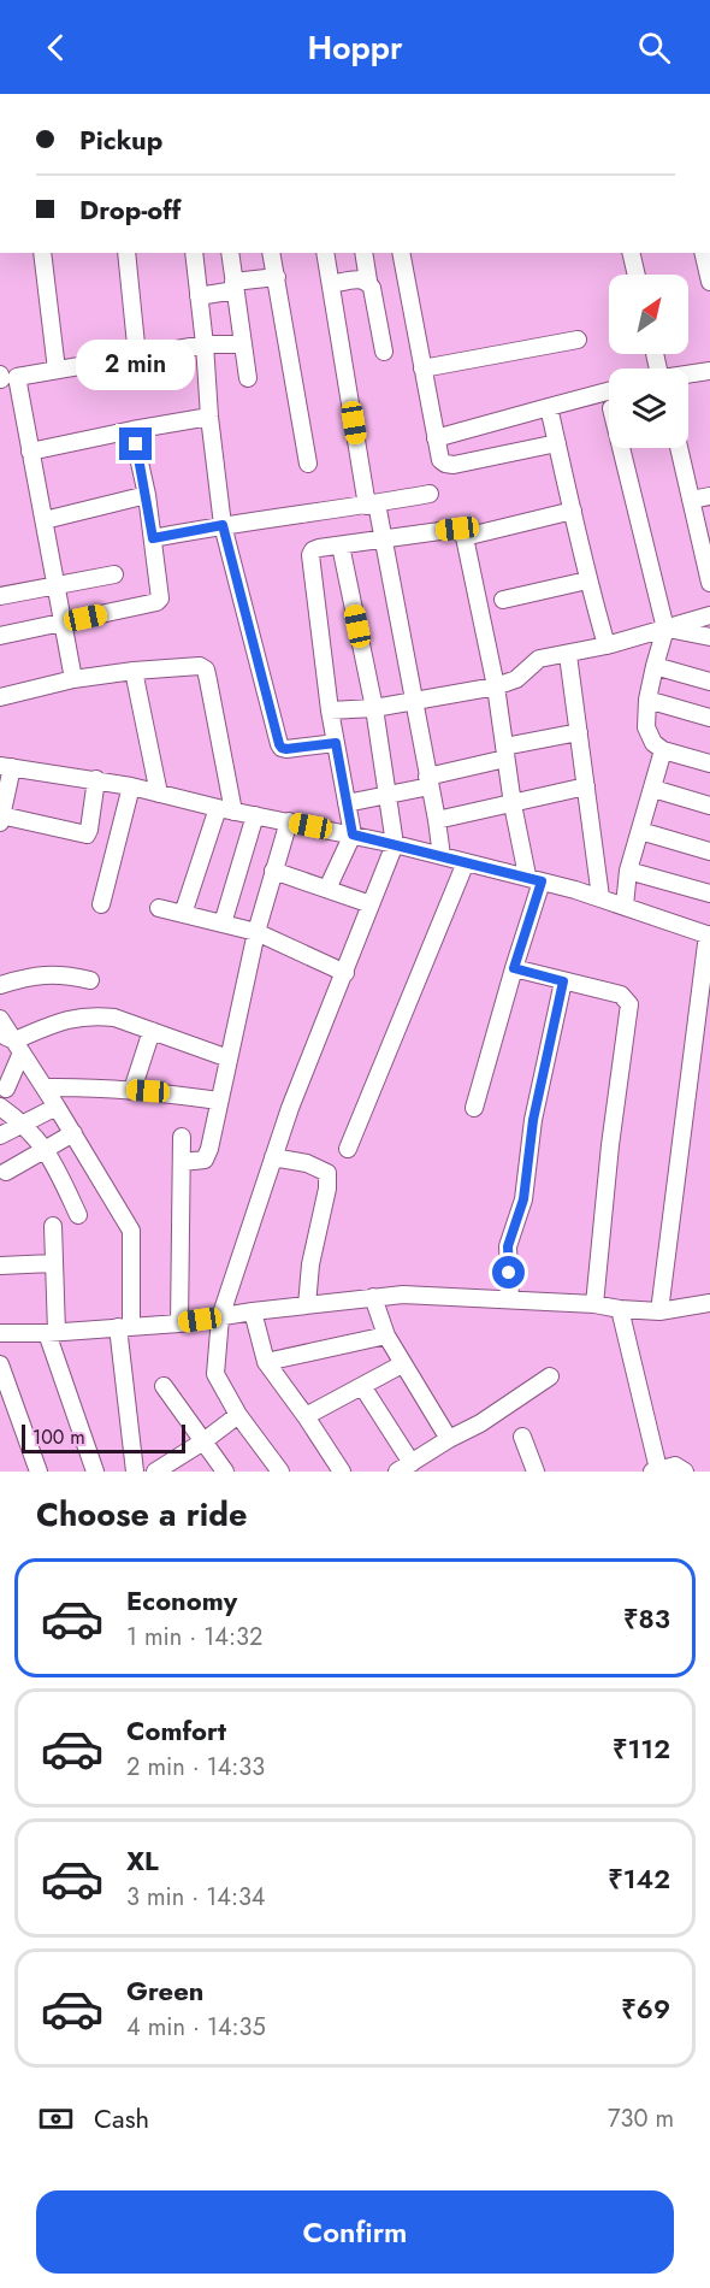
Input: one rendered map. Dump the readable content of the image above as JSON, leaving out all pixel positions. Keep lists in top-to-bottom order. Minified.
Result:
{"scale_bar":"100 m","north":"top right","page":{"header":"Hoppr","banner":["Pickup","Drop-off"],"bubble":"2 min","scale":"100 m","heading":"Choose a ride","list":[{"name":"Economy","note":"1 min · 14:32","value":"₹83"},{"name":"Comfort","note":"2 min · 14:33","value":"₹112"},{"name":"XL","note":"3 min · 14:34","value":"₹142"},{"name":"Green","note":"4 min · 14:35","value":"₹69"}],"pay":["Cash","730 m"],"buttons":"Confirm"}}
